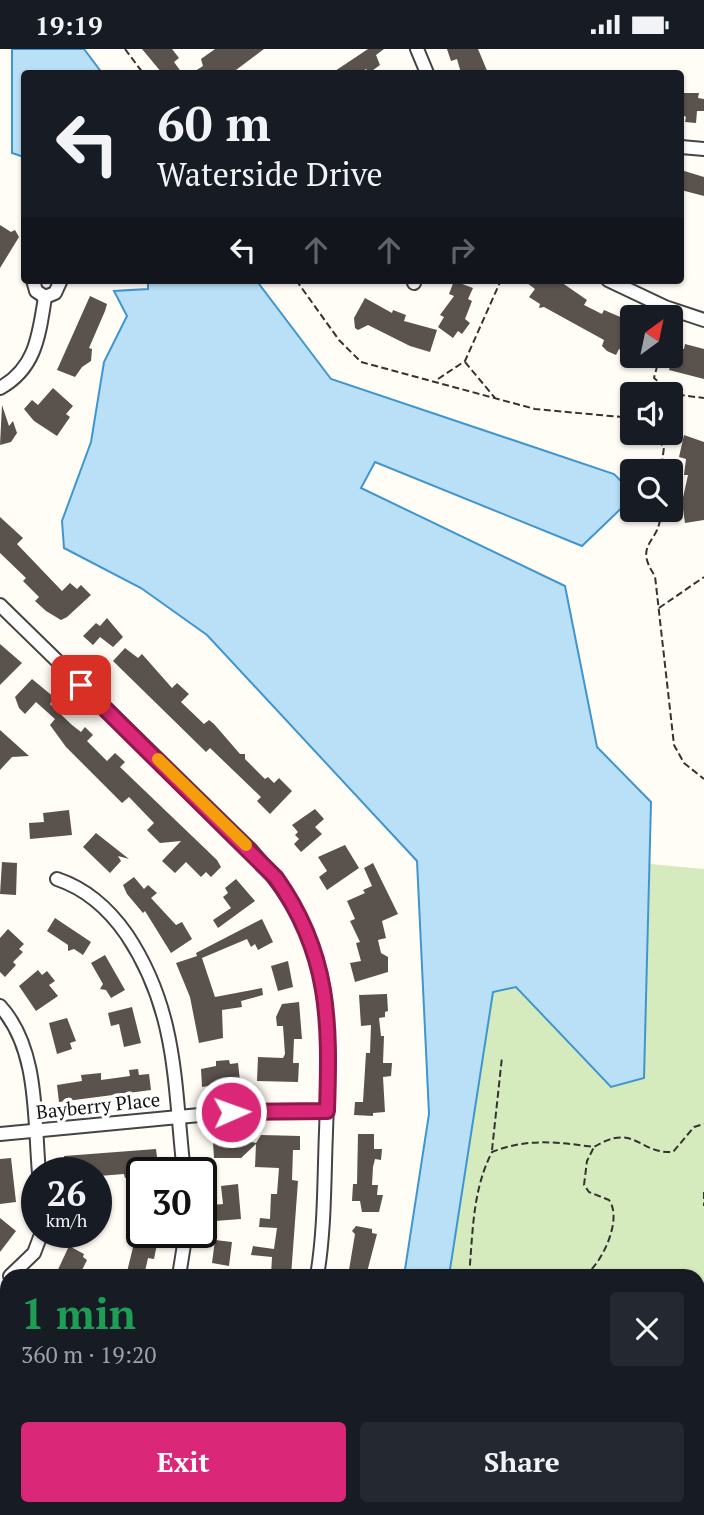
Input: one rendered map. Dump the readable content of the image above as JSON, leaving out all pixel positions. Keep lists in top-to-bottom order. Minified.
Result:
{"streets":{"street":["Bayberry Place"]},"north":"top right","page":{"status":"19:19","turn":["60 m","Waterside Drive"],"speed":"26 km/h","limit":"30","heading":["1 min","360 m · 19:20"],"buttons":["Exit","Share"]}}
